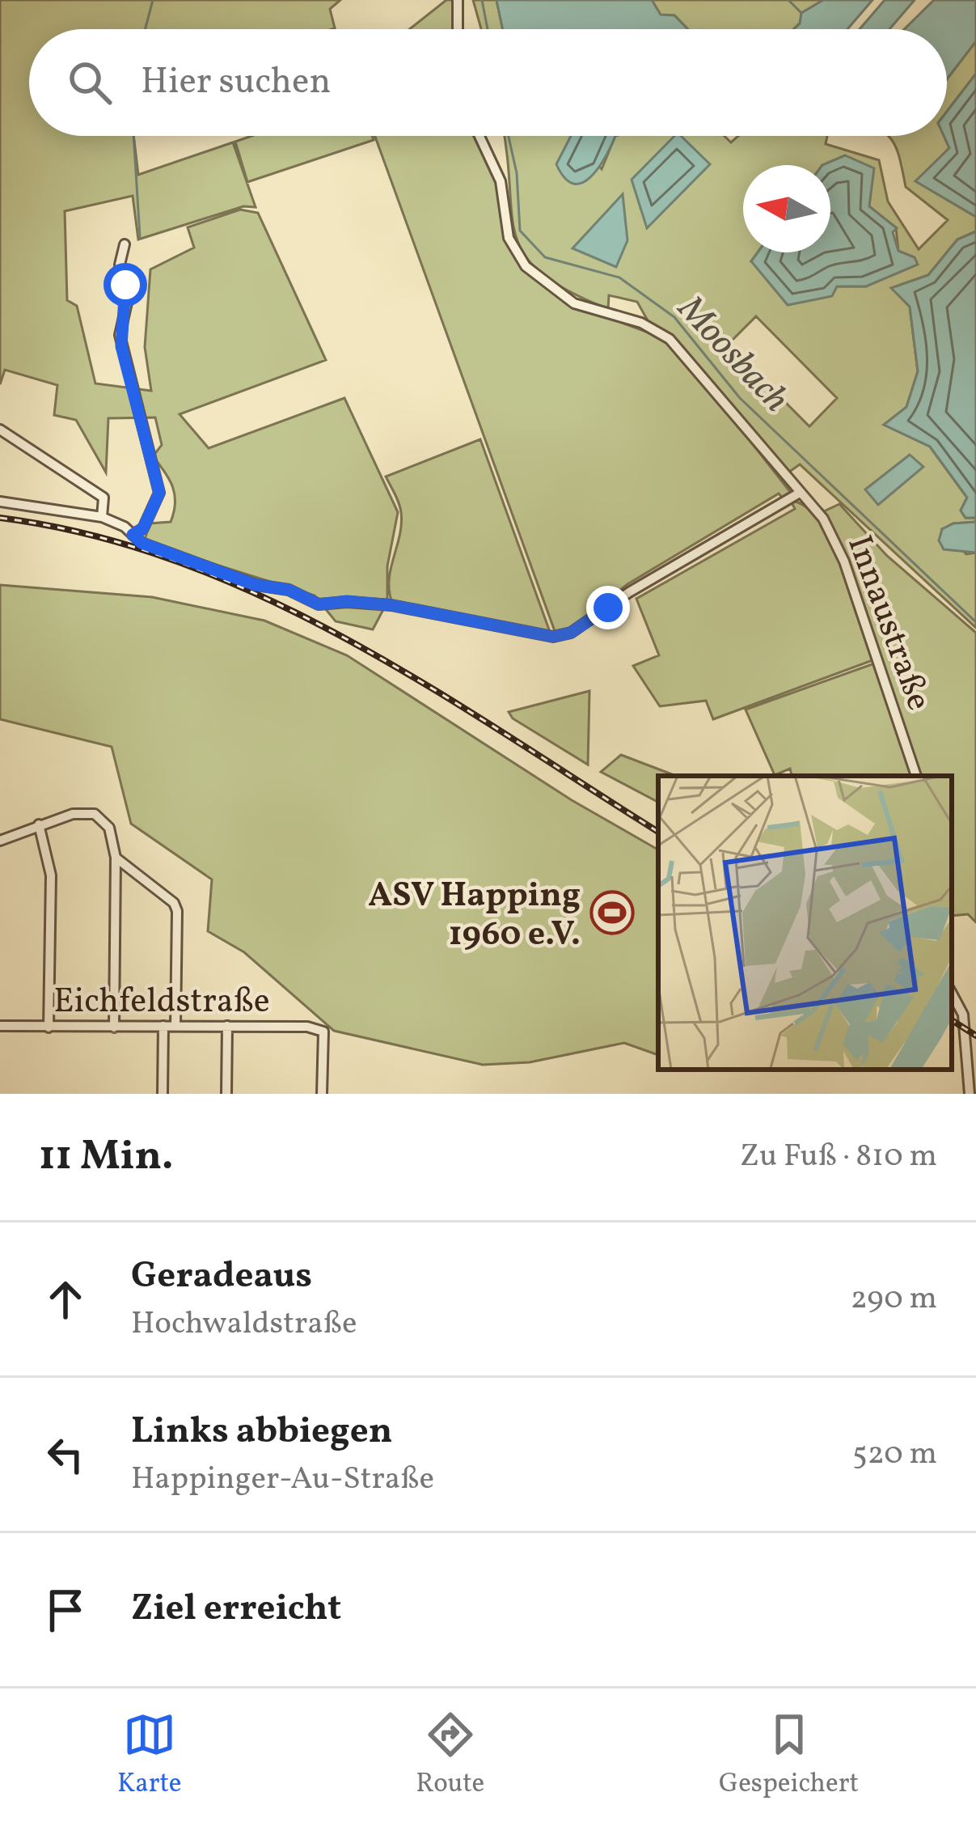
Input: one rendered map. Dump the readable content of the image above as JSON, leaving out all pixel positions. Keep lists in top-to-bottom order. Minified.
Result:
{"streets":{"street":["Innaustraße","Eichfeldstraße"]},"water":["Moosbach"],"places":{"sports":["ASV Happing 1960 e.V."]},"north":"left","page":{"search":"Hier suchen","heading":["11 Min.","Zu Fuß · 810 m"],"list":[["Geradeaus","Hochwaldstraße","290 m"],["Links abbiegen","Happinger-Au-Straße","520 m"],"Ziel erreicht"],"nav":["Karte","Route","Gespeichert"]}}
